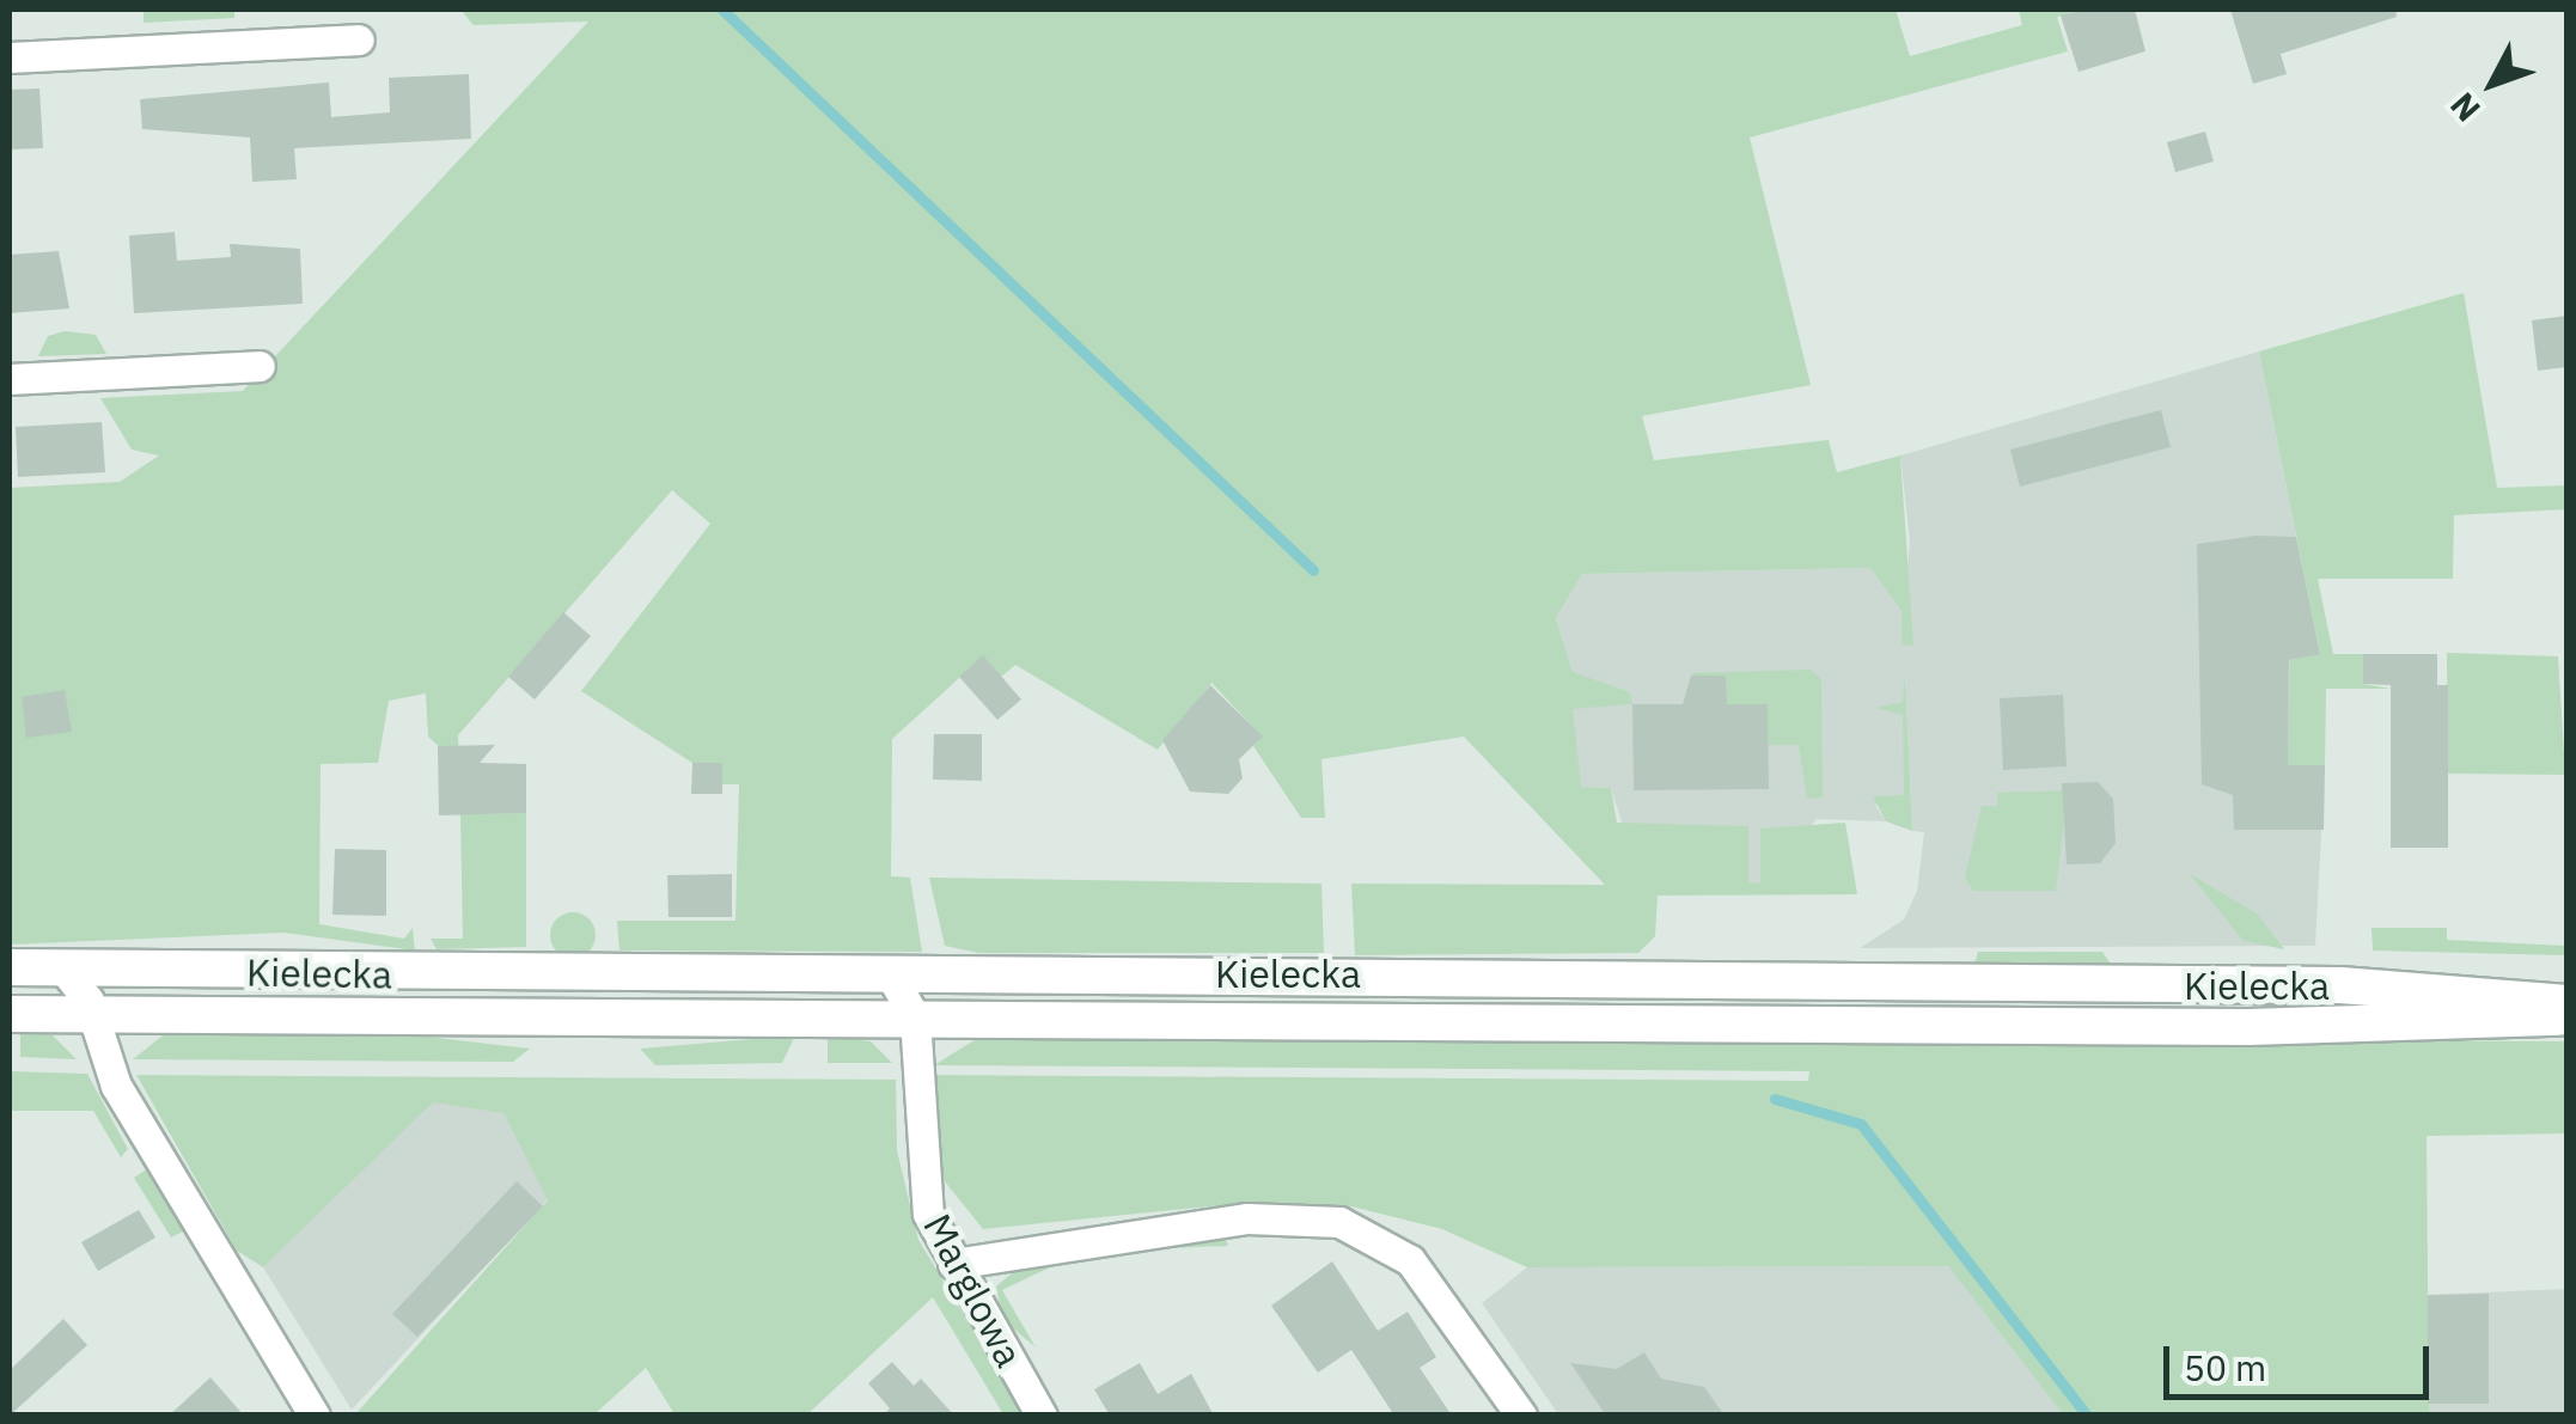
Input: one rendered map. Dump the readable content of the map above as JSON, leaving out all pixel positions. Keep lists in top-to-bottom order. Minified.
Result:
{"streets":{"main road":["Kielecka"],"street":["Marglowa"]},"crossings":[["Kielecka","Marglowa"]],"scale_bar":"50 m","north":"bottom left"}
